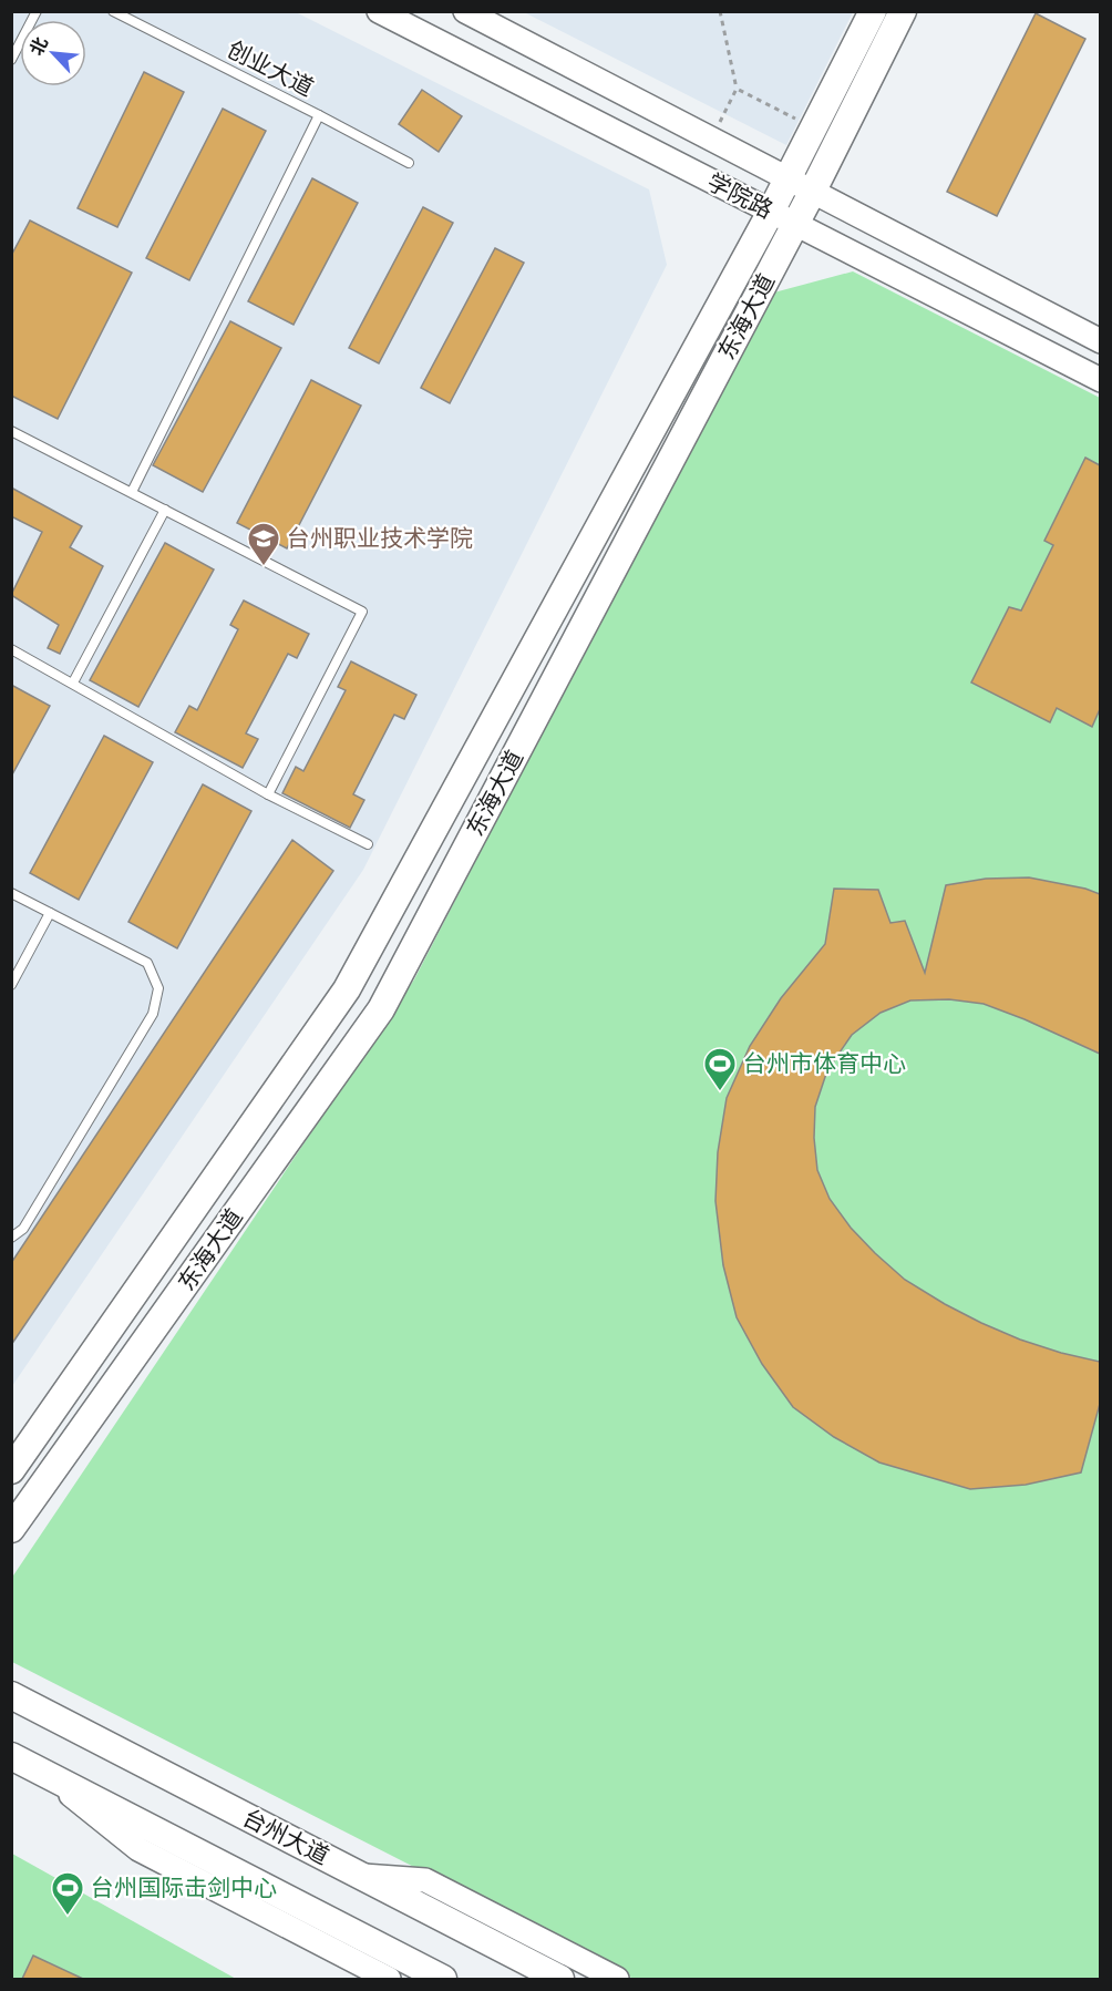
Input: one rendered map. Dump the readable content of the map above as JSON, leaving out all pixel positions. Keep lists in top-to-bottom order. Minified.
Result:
{"streets":{"main road":["学院路","东海大道","台州大道"],"lane":["创业大道"]},"crossings":[["学院路","东海大道"]],"places":{"school or university":["台州职业技术学院"],"sports":["台州市体育中心","台州国际击剑中心"]},"north":"top left"}
